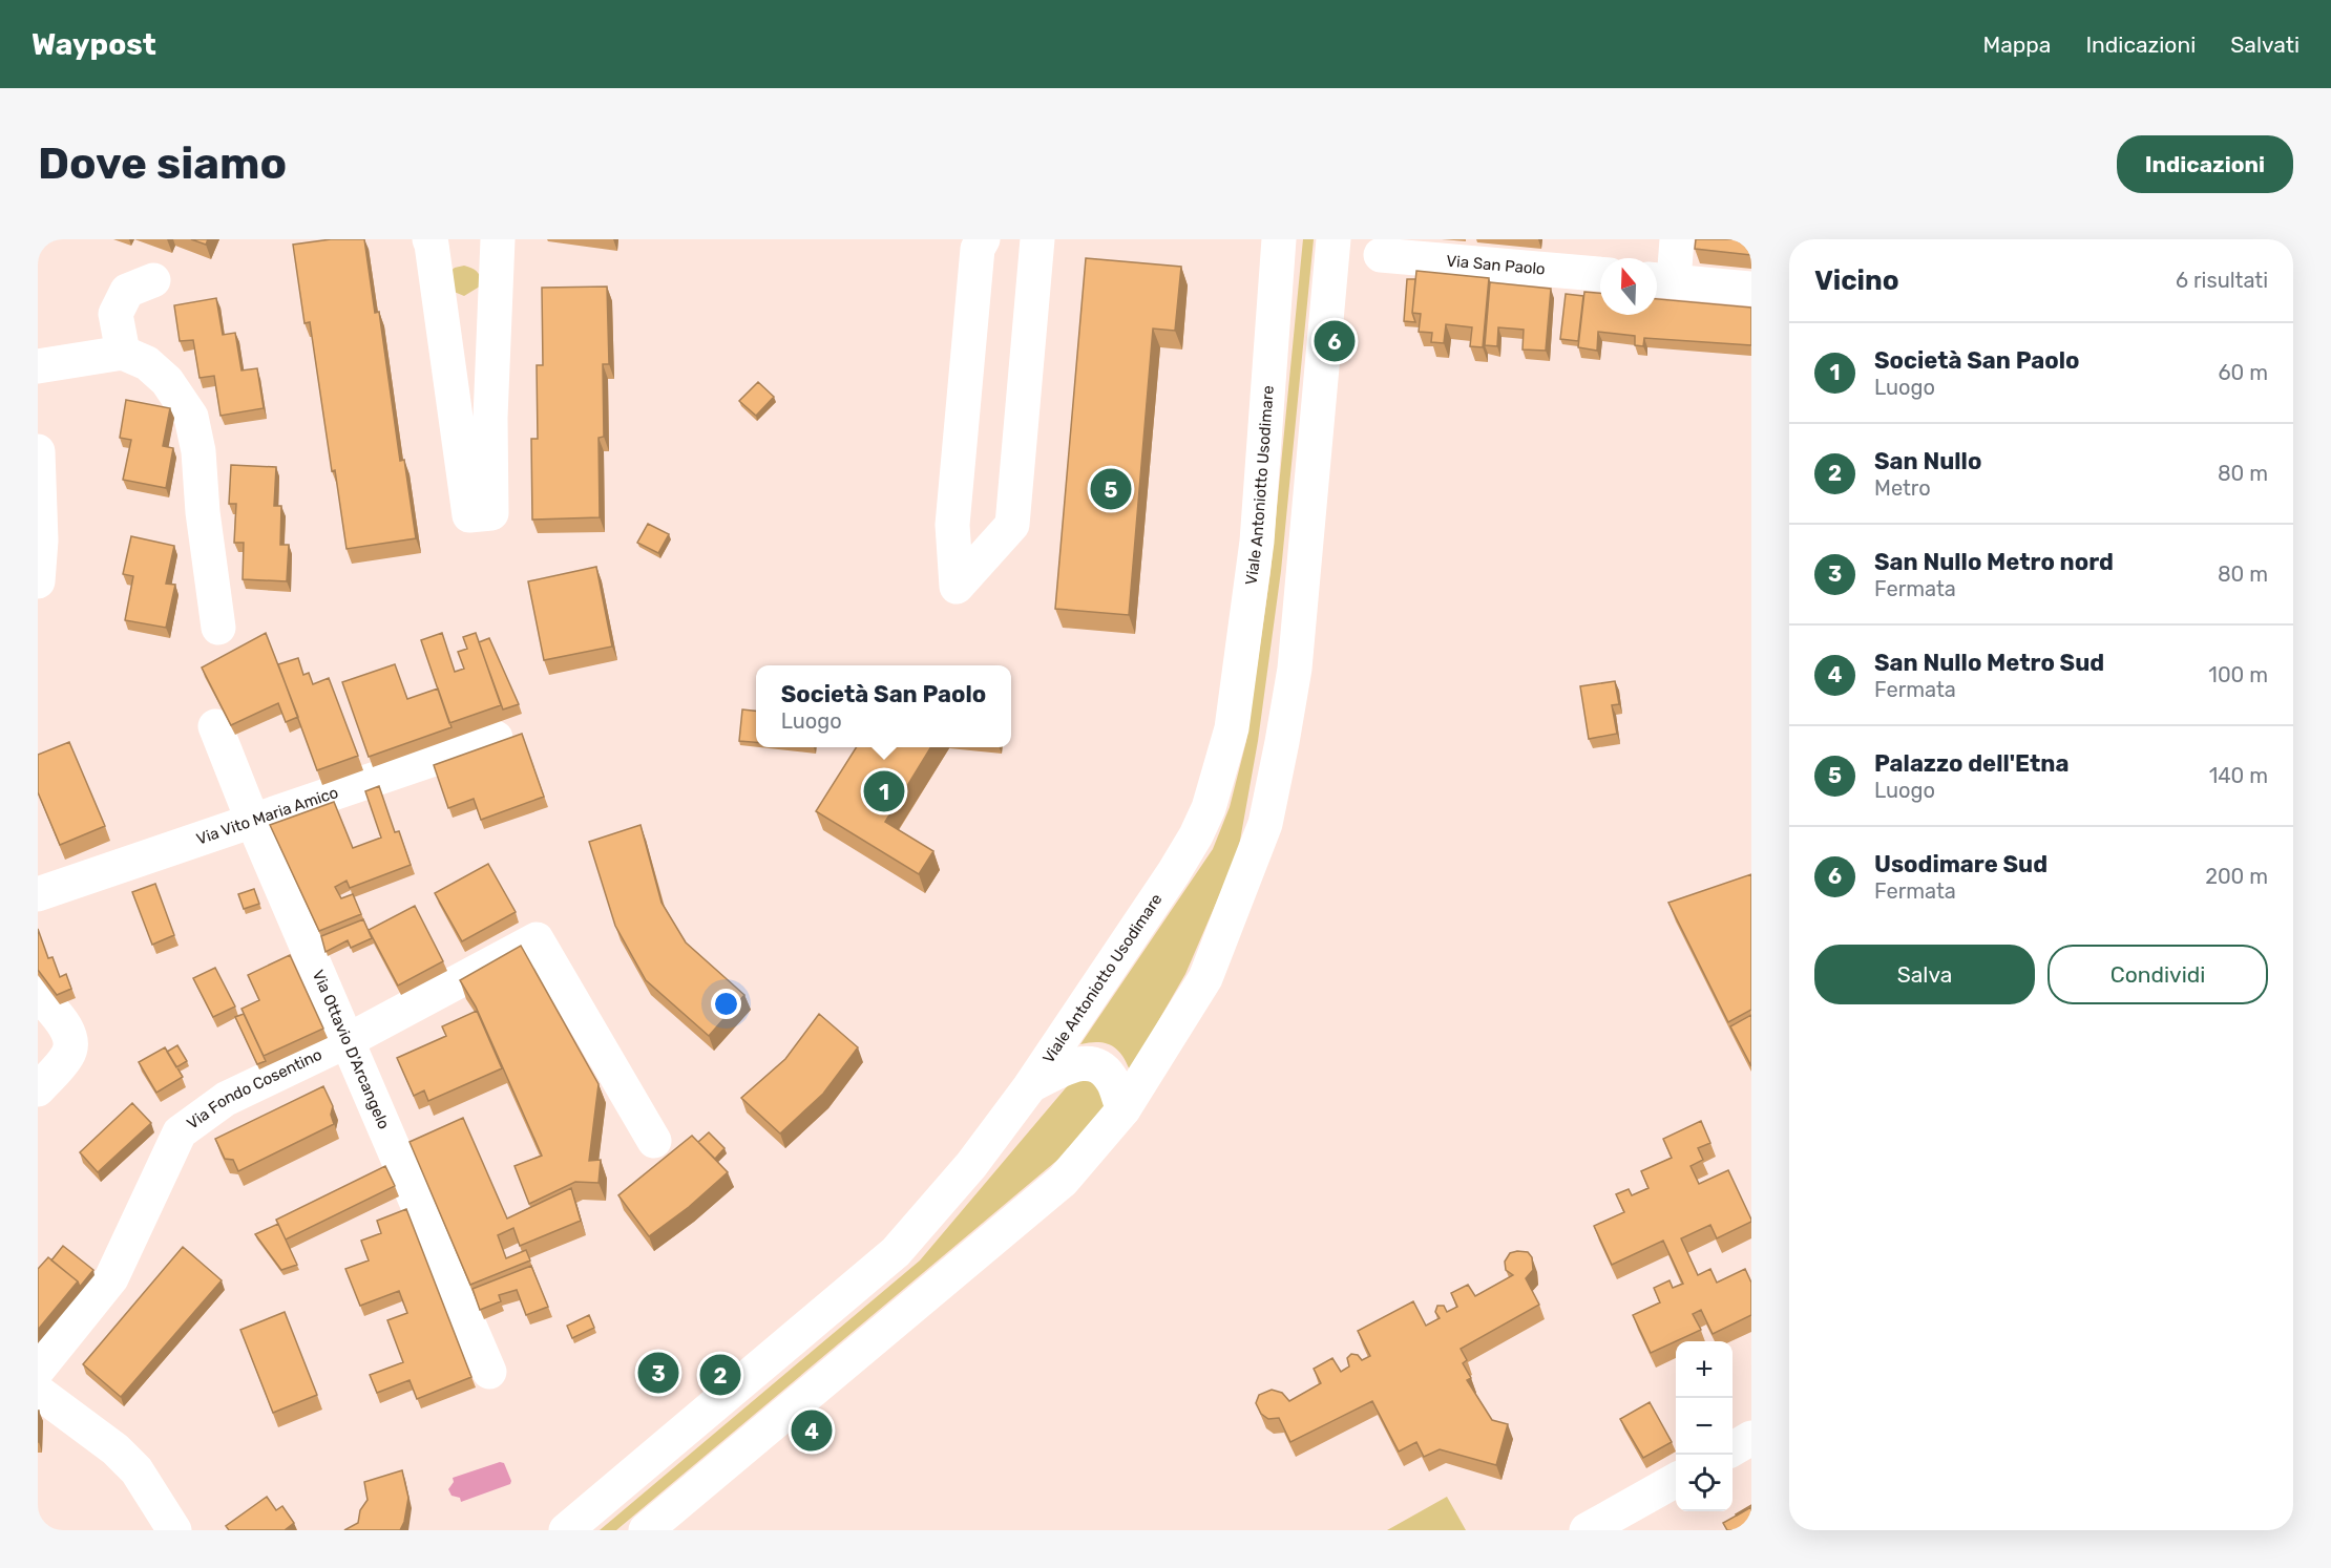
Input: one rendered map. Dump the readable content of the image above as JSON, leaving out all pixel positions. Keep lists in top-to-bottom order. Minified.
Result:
{"streets":{"main road":["Via San Paolo","Viale Antoniotto Usodimare","Via Vito Maria Amico","Via Ottavio D'Arcangelo","Via Fondo Cosentino"]},"crossings":[["Via Vito Maria Amico","Via Ottavio D'Arcangelo"],["Via Ottavio D'Arcangelo","Via Fondo Cosentino"]],"north":"top","page":{"header":"Waypost","nav":["Mappa","Indicazioni","Salvati"],"buttons":["Indicazioni",["Salva","Condividi"]],"title":"Dove siamo","heading":["Vicino","6 risultati"],"pins":["6","5","1","3","2","4"],"list":[{"mark":"1","name":"Società San Paolo","note":"Luogo","value":"60 m"},{"mark":"2","name":"San Nullo","note":"Metro","value":"80 m"},{"mark":"3","name":"San Nullo Metro nord","note":"Fermata","value":"80 m"},{"mark":"4","name":"San Nullo Metro Sud","note":"Fermata","value":"100 m"},{"mark":"5","name":"Palazzo dell'Etna","note":"Luogo","value":"140 m"},{"mark":"6","name":"Usodimare Sud","note":"Fermata","value":"200 m"}],"popup":["Società San Paolo","Luogo"],"map_buttons":["+","−"]}}
